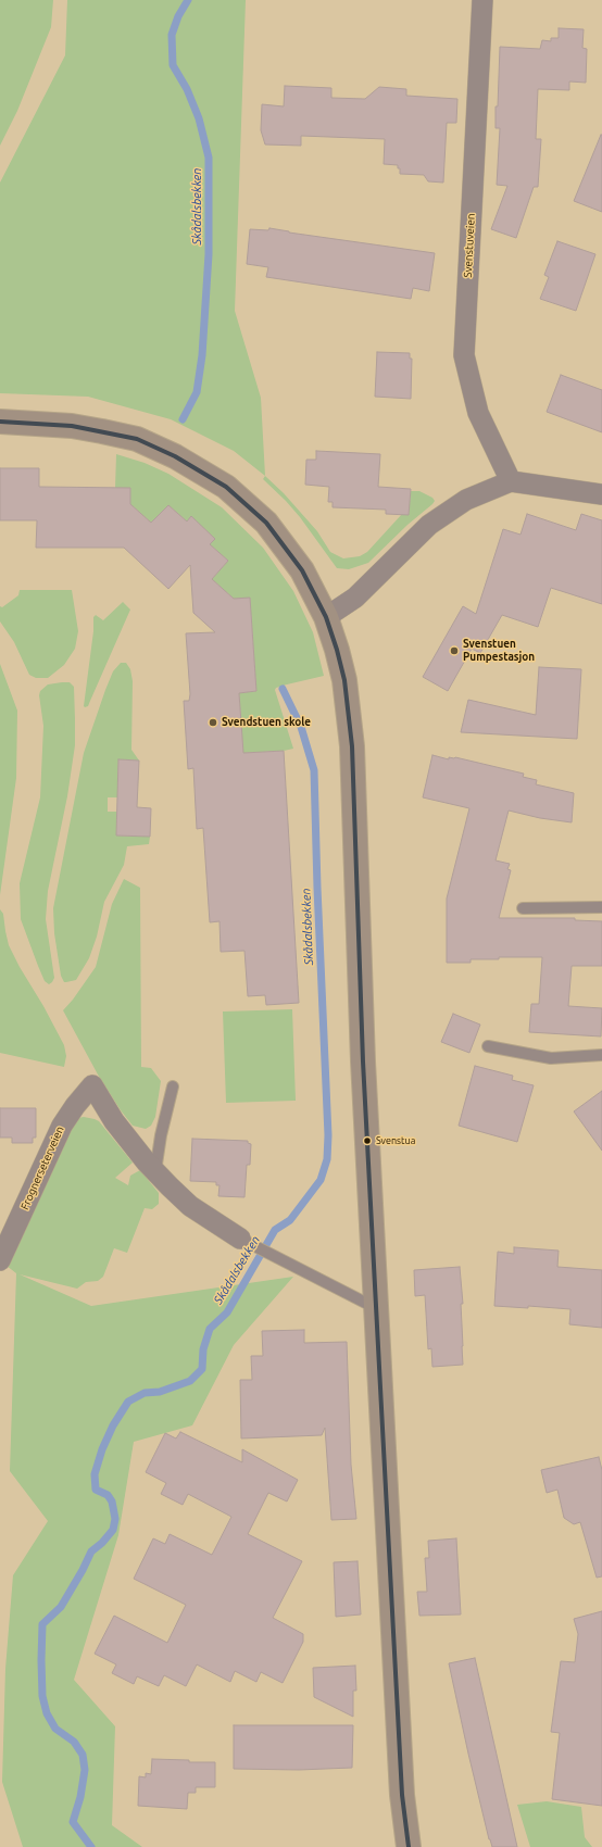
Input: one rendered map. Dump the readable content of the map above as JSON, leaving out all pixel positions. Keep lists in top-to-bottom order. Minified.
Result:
{"streets":{"street":["Svenstuveien","Frognerseterveien"]},"water":["Skådalsbekken"],"places":["Svenstuen Pumpestasjon","Svendstuen skole","Svenstua"]}
